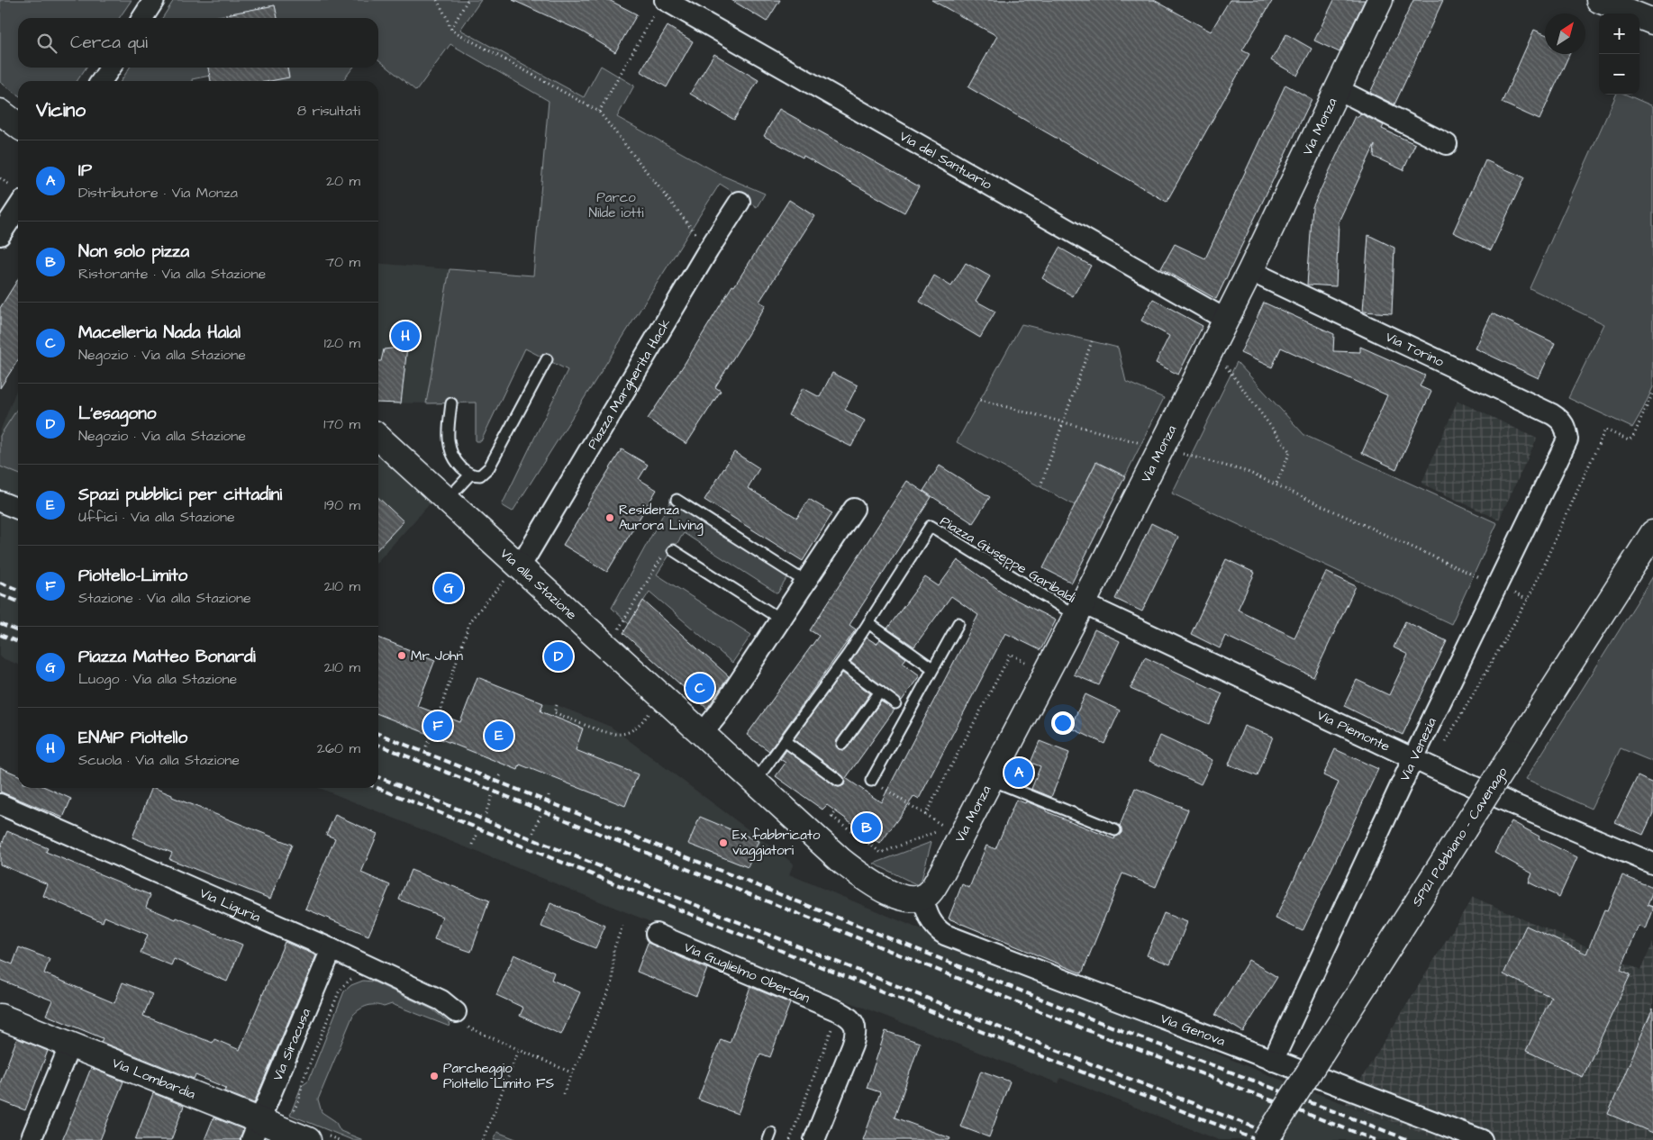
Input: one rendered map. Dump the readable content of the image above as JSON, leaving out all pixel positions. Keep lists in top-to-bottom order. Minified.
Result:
{"streets":{"street":["Via Monza","Via del Santuario","Via Torino","Piazza Margherita Hack","Via alla Stazione","Via Piemonte","Via Venezia","SP121 Pobbiano - Cavenago","Via Liguria","Via Guglielmo Oberdan","Via Genova","Via Siracusa","Via Lombardia"],"lane":["Piazza Giuseppe Garibaldi"]},"crossings":[["Via Monza","Via del Santuario"],["Via Monza","Via Torino"],["Via Monza","Piazza Giuseppe Garibaldi"],["Via Monza","Via alla Stazione"],["Via Monza","Via Piemonte"],["Via Monza","Via Genova"],["Via Torino","Via Venezia"],["Piazza Margherita Hack","Via alla Stazione"],["Piazza Giuseppe Garibaldi","Via alla Stazione"],["Piazza Giuseppe Garibaldi","Via Piemonte"],["Via alla Stazione","Via Genova"],["Via Piemonte","Via Venezia"],["Via Venezia","Via Genova"],["Via Liguria","Via Siracusa"],["Via Siracusa","Via Lombardia"]],"parks":["Parco Nilde iotti"],"places":["Residenza Aurora Living","Mr John","Ex fabbricato viaggiatori","Parcheggio Pioltello Limito FS"],"north":"top right","page":{"map_buttons":["+","−"],"search":"Cerca qui","heading":["Vicino","8 risultati"],"list":[{"mark":"A","name":"IP","note":"Distributore · Via Monza","value":"20 m"},{"mark":"B","name":"Non solo pizza","note":"Ristorante · Via alla Stazione","value":"70 m"},{"mark":"C","name":"Macelleria Nada Halal","note":"Negozio · Via alla Stazione","value":"120 m"},{"mark":"D","name":"L'esagono","note":"Negozio · Via alla Stazione","value":"170 m"},{"mark":"E","name":"Spazi pubblici per cittadini","note":"Uffici · Via alla Stazione","value":"190 m"},{"mark":"F","name":"Pioltello-Limito","note":"Stazione · Via alla Stazione","value":"210 m"},{"mark":"G","name":"Piazza Matteo Bonardi","note":"Luogo · Via alla Stazione","value":"210 m"},{"mark":"H","name":"ENAIP Pioltello","note":"Scuola · Via alla Stazione","value":"260 m"}],"pins":["H","G","D","C","F","E","A","B"]}}
